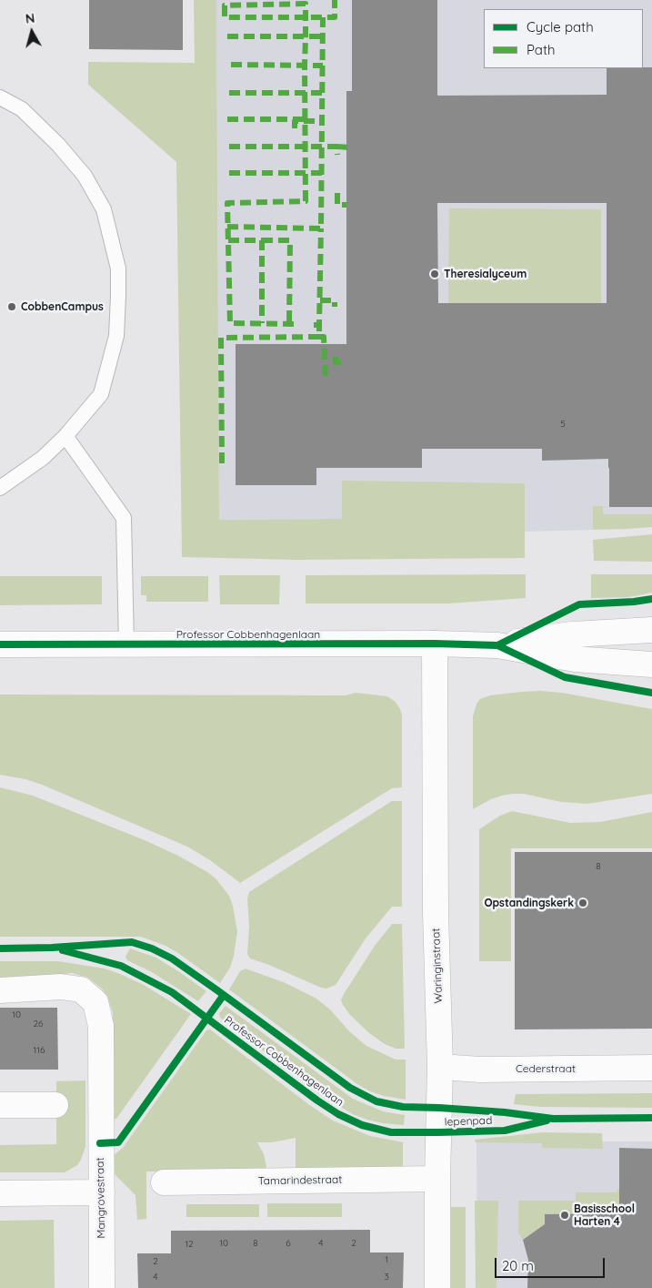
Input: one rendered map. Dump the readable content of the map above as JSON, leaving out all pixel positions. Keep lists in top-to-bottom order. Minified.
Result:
{"streets":{"street":["Professor Cobbenhagenlaan","Waringinstraat","Cederstraat","Tamarindestraat","Mangrovestraat"],"cycle path":["Iepenpad"]},"crossings":[["Professor Cobbenhagenlaan","Waringinstraat"],["Waringinstraat","Cederstraat"],["Waringinstraat","Tamarindestraat"]],"places":["Theresialyceum","CobbenCampus","Opstandingskerk","Basisschool Harten 4"],"house_numbers":["5","8","10","26","116","10","8","6","4","2","12","1","2","4","3"],"legend":["Cycle path","Path"],"scale_bar":"20 m","north":"top"}
